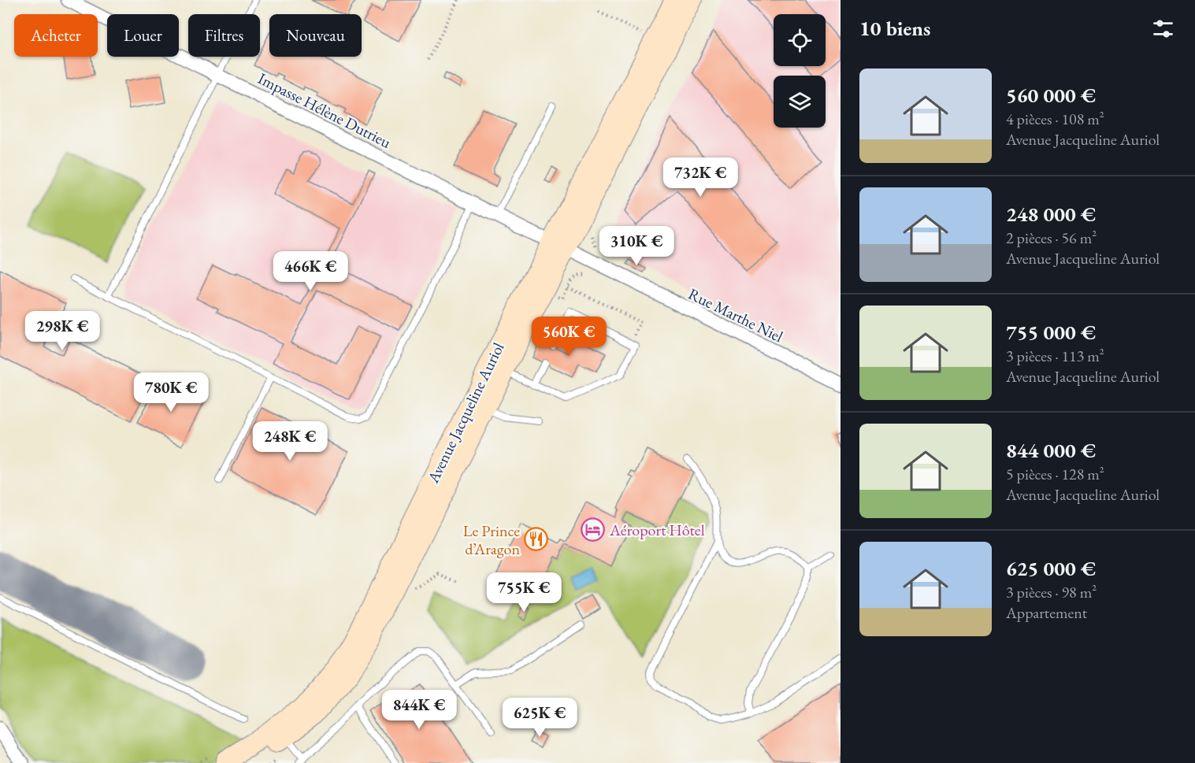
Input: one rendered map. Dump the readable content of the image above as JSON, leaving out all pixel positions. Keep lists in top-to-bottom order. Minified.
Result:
{"streets":{"main road":["Avenue Jacqueline Auriol"],"street":["Impasse Hélène Dutrieu","Rue Marthe Niel"]},"crossings":[["Impasse Hélène Dutrieu","Rue Marthe Niel"],["Impasse Hélène Dutrieu","Avenue Jacqueline Auriol"],["Rue Marthe Niel","Avenue Jacqueline Auriol"]],"places":{"hotel":["Aéroport Hôtel"],"restaurant":["Le Prince d’Aragon"]},"page":{"heading":"10 biens","chip":["Acheter","Louer","Filtres","Nouveau"],"list":[{"name":"560 000 €","note":"4 pièces · 108 m² · Avenue Jacqueline Auriol"},{"name":"248 000 €","note":"2 pièces · 56 m² · Avenue Jacqueline Auriol"},{"name":"755 000 €","note":"3 pièces · 113 m² · Avenue Jacqueline Auriol"},{"name":"844 000 €","note":"5 pièces · 128 m² · Avenue Jacqueline Auriol"},{"name":"625 000 €","note":"3 pièces · 98 m² · Appartement"}],"price":["732K €","310K €","466K €","298K €","560K €","780K €","248K €","755K €","844K €","625K €"]}}
